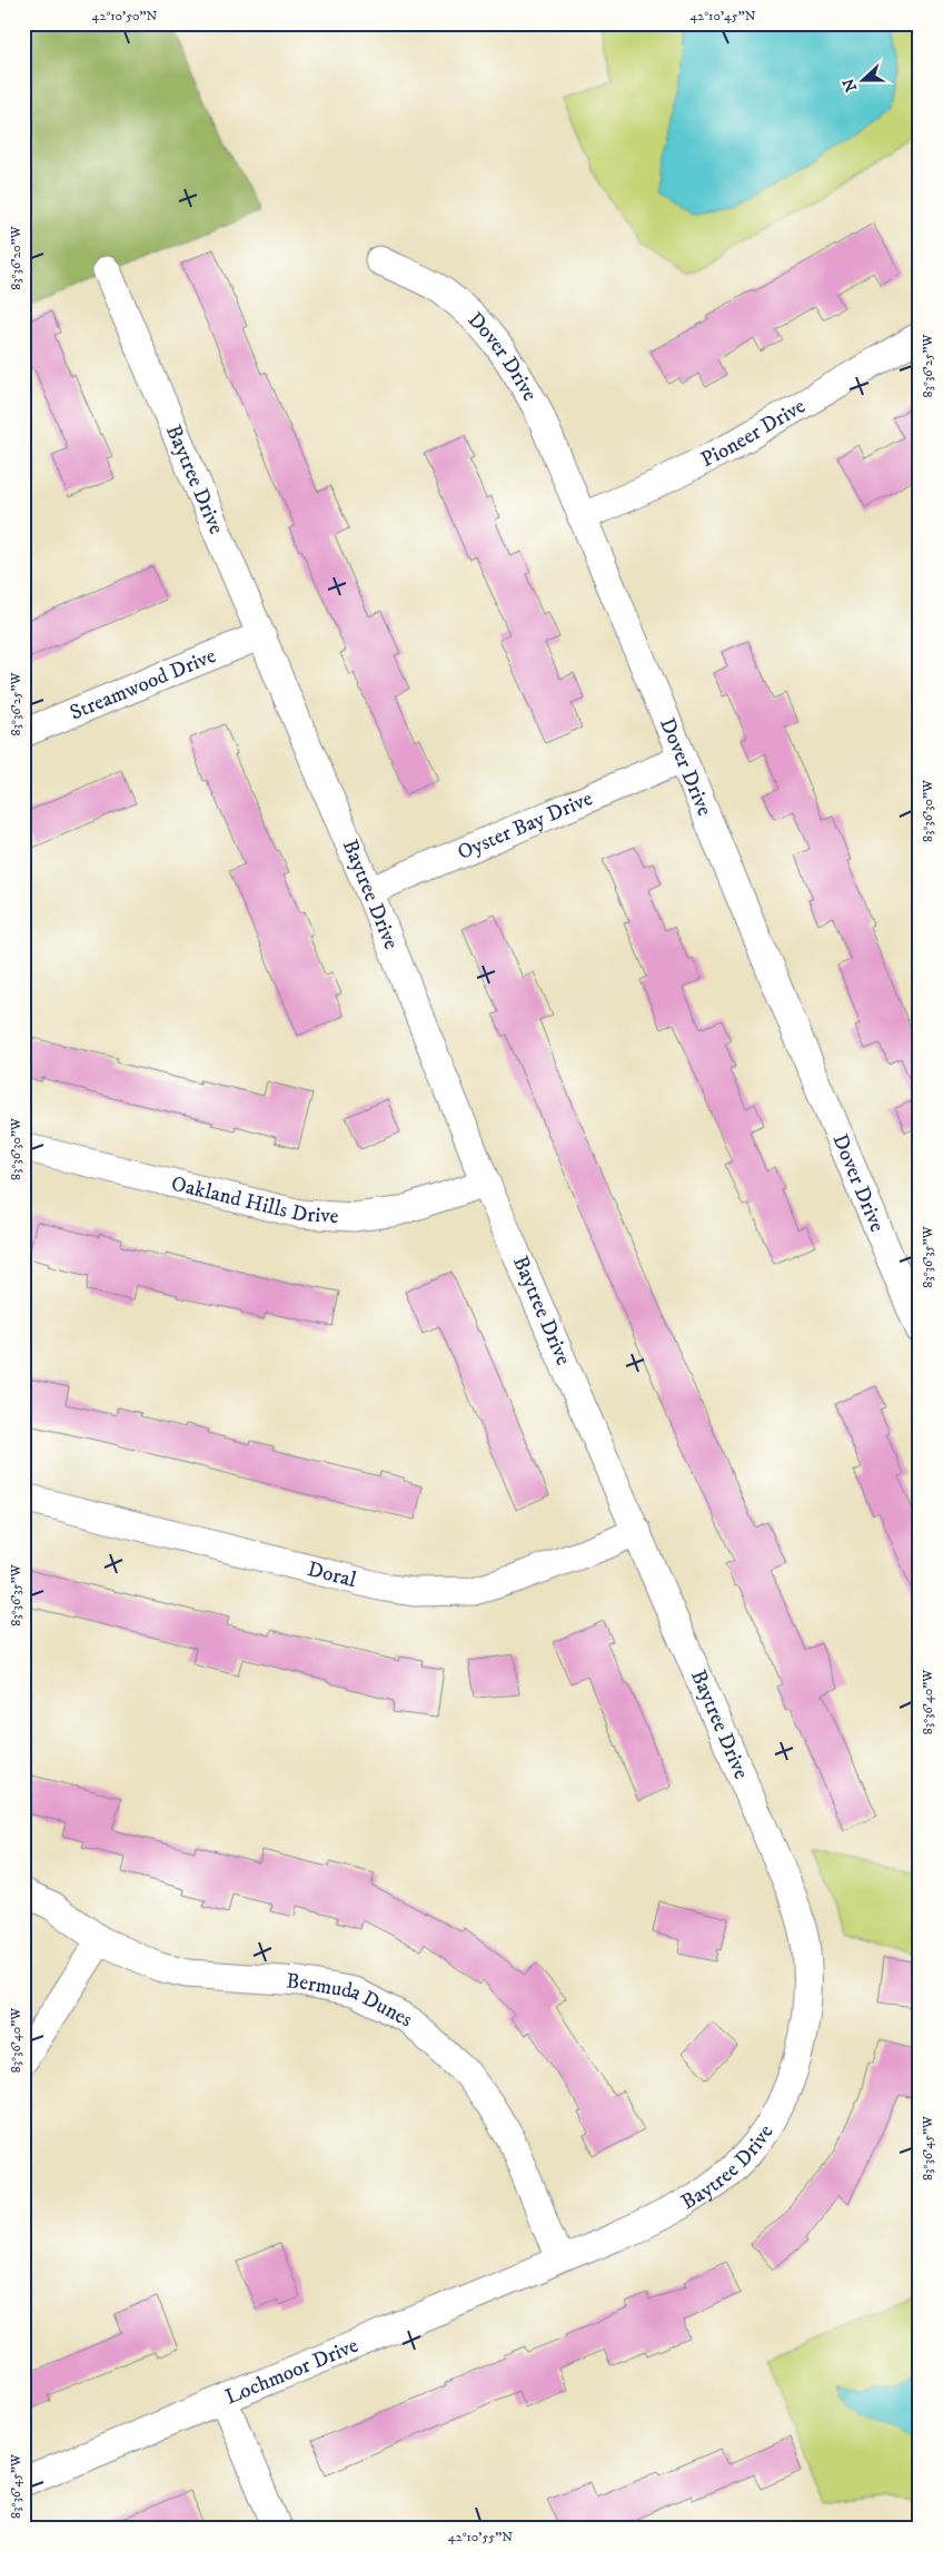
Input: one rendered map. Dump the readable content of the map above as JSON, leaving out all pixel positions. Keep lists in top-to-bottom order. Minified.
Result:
{"streets":{"street":["Dover Drive","Pioneer Drive","Baytree Drive","Streamwood Drive","Oyster Bay Drive","Oakland Hills Drive","Doral","Bermuda Dunes","Lochmoor Drive"]},"crossings":[["Dover Drive","Pioneer Drive"],["Dover Drive","Oyster Bay Drive"],["Baytree Drive","Streamwood Drive"],["Baytree Drive","Oyster Bay Drive"],["Baytree Drive","Oakland Hills Drive"],["Baytree Drive","Doral"],["Baytree Drive","Bermuda Dunes"],["Baytree Drive","Lochmoor Drive"],["Bermuda Dunes","Lochmoor Drive"]],"north":"left","coordinates":["42°10'50\"N","42°10'45\"N","83°36'20\"W","83°36'25\"W","83°36'30\"W","83°36'35\"W","83°36'40\"W","83°36'45\"W","42°10'55\"N"]}
